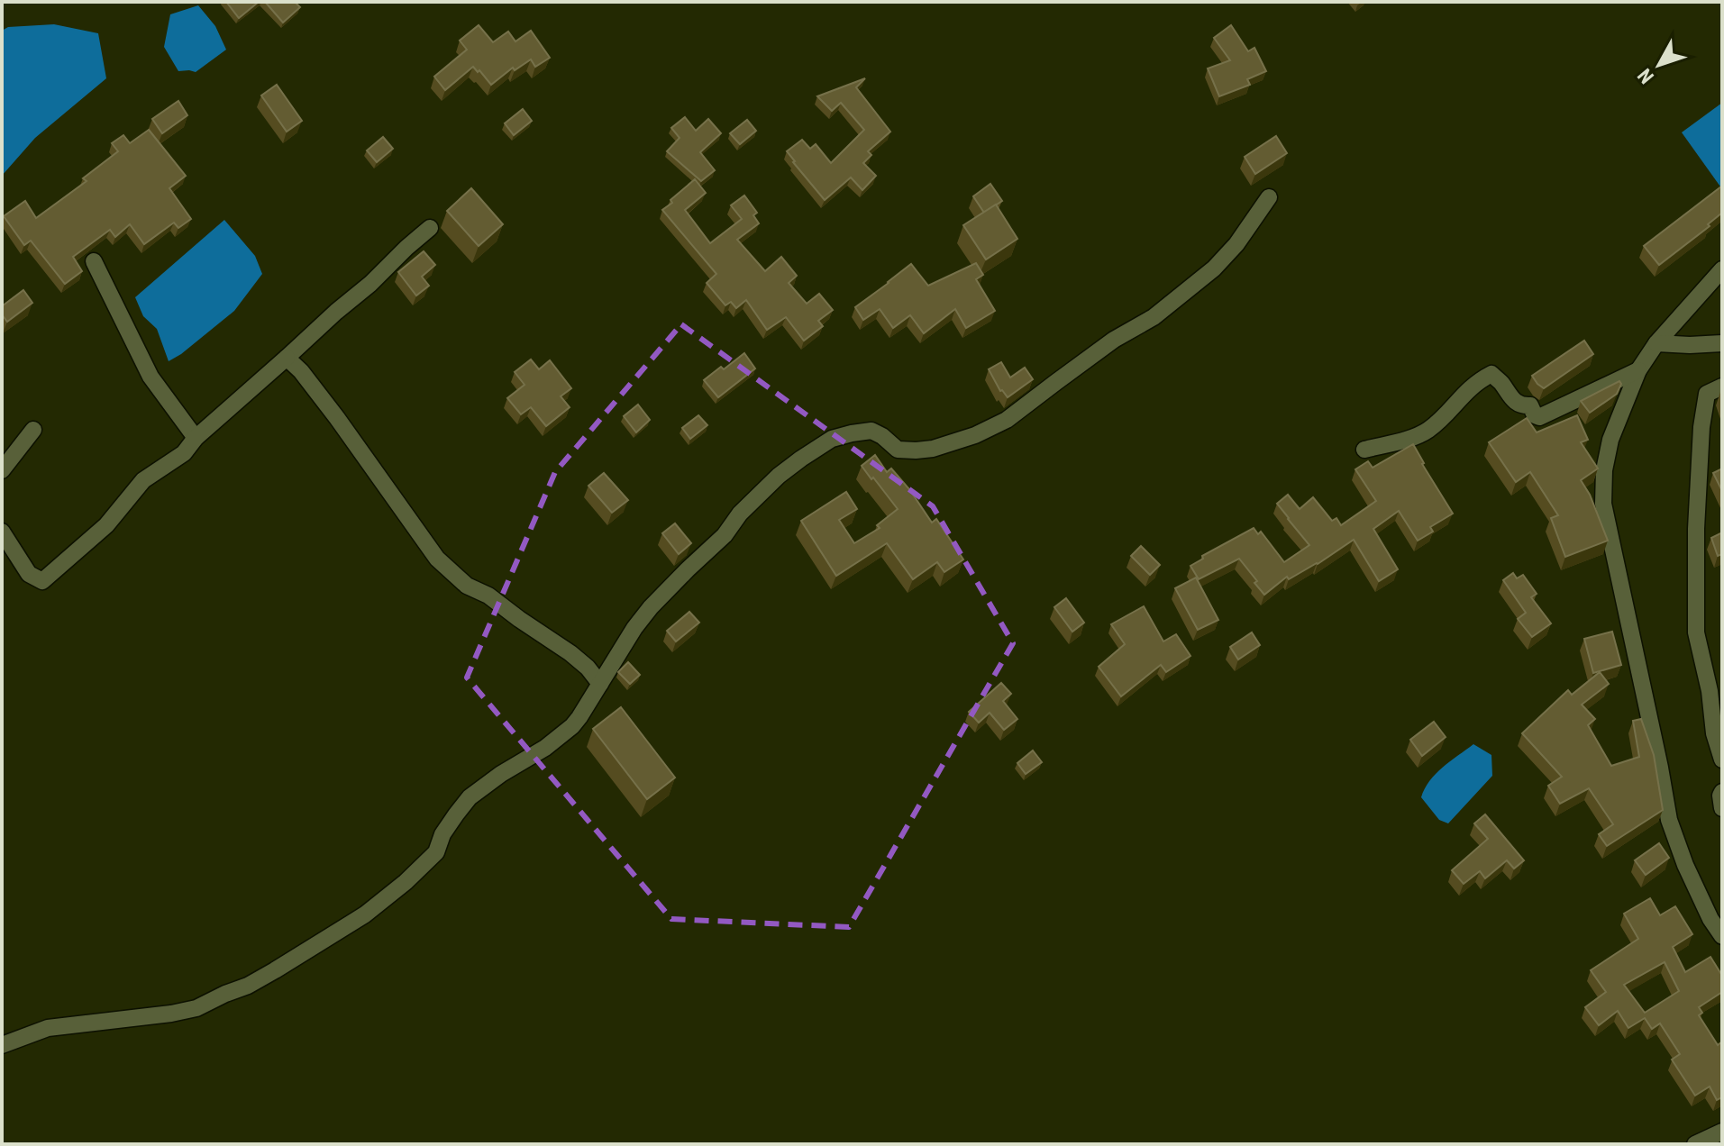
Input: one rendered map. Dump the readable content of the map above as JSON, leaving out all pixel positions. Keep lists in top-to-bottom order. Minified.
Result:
{"north":"bottom left"}
